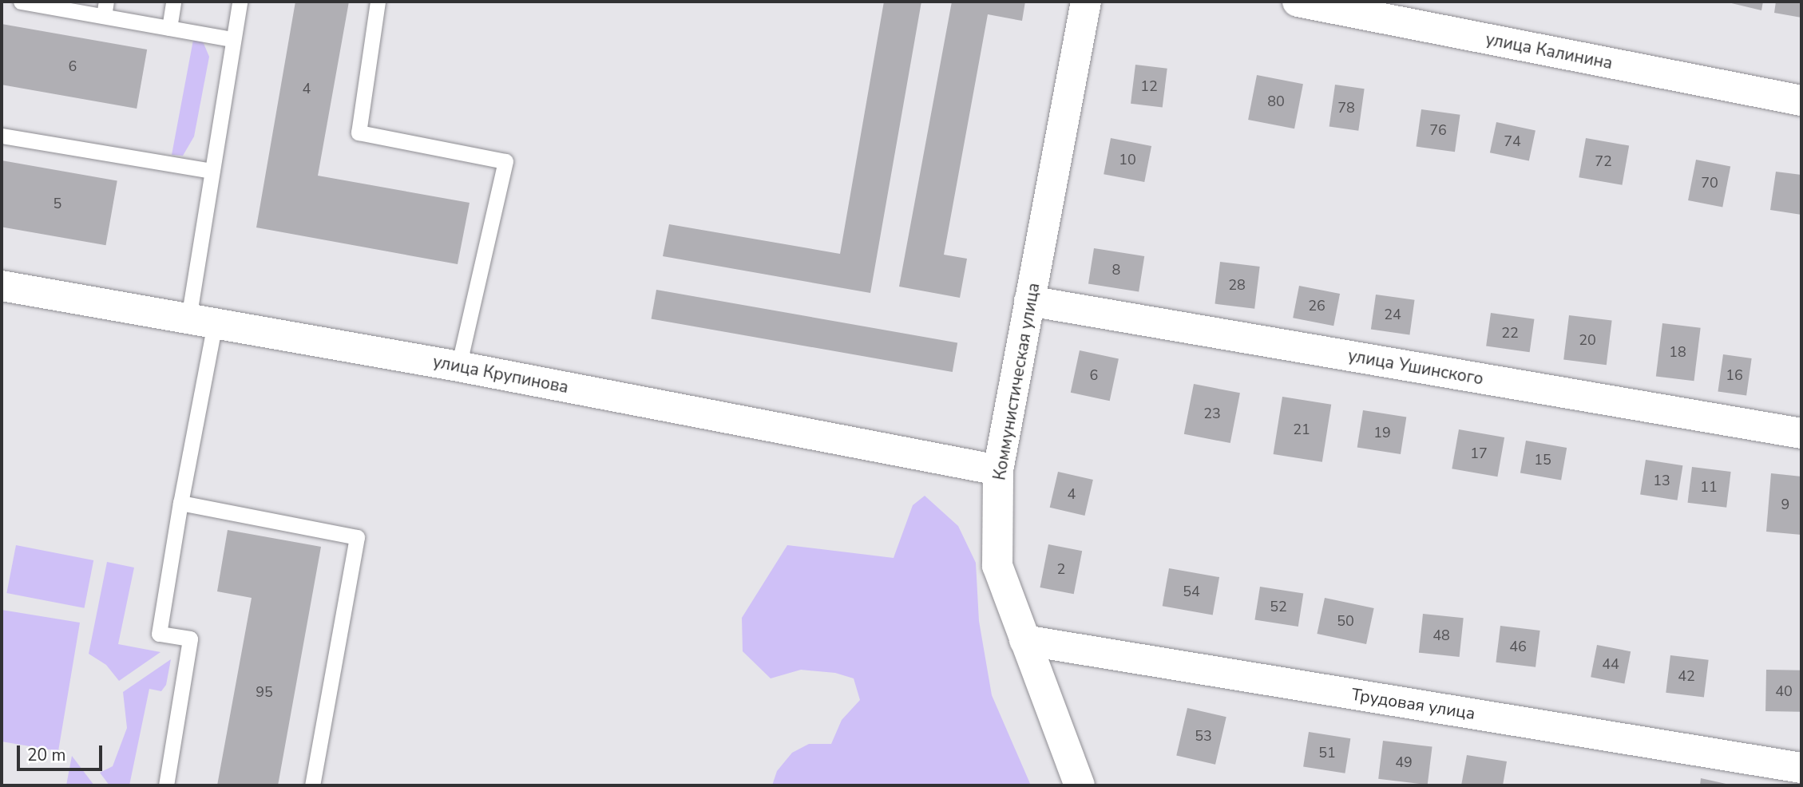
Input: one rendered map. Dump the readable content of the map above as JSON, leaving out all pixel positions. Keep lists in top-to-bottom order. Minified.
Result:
{"streets":{"street":["улица Калинина","улица Ушинского","улица Крупинова","Коммунистическая улица","Трудовая улица"]},"crossings":[["улица Ушинского","Коммунистическая улица"],["улица Крупинова","Коммунистическая улица"],["Коммунистическая улица","Трудовая улица"]],"house_numbers":["6","12","4","80","78","76","74","10","72","70","5","8","28","26","24","22","20","18","6","16","23","21","19","17","15","13","11","4","9","2","54","52","50","48","46","44","42","40","95","53","51","49"],"scale_bar":"20 m"}
